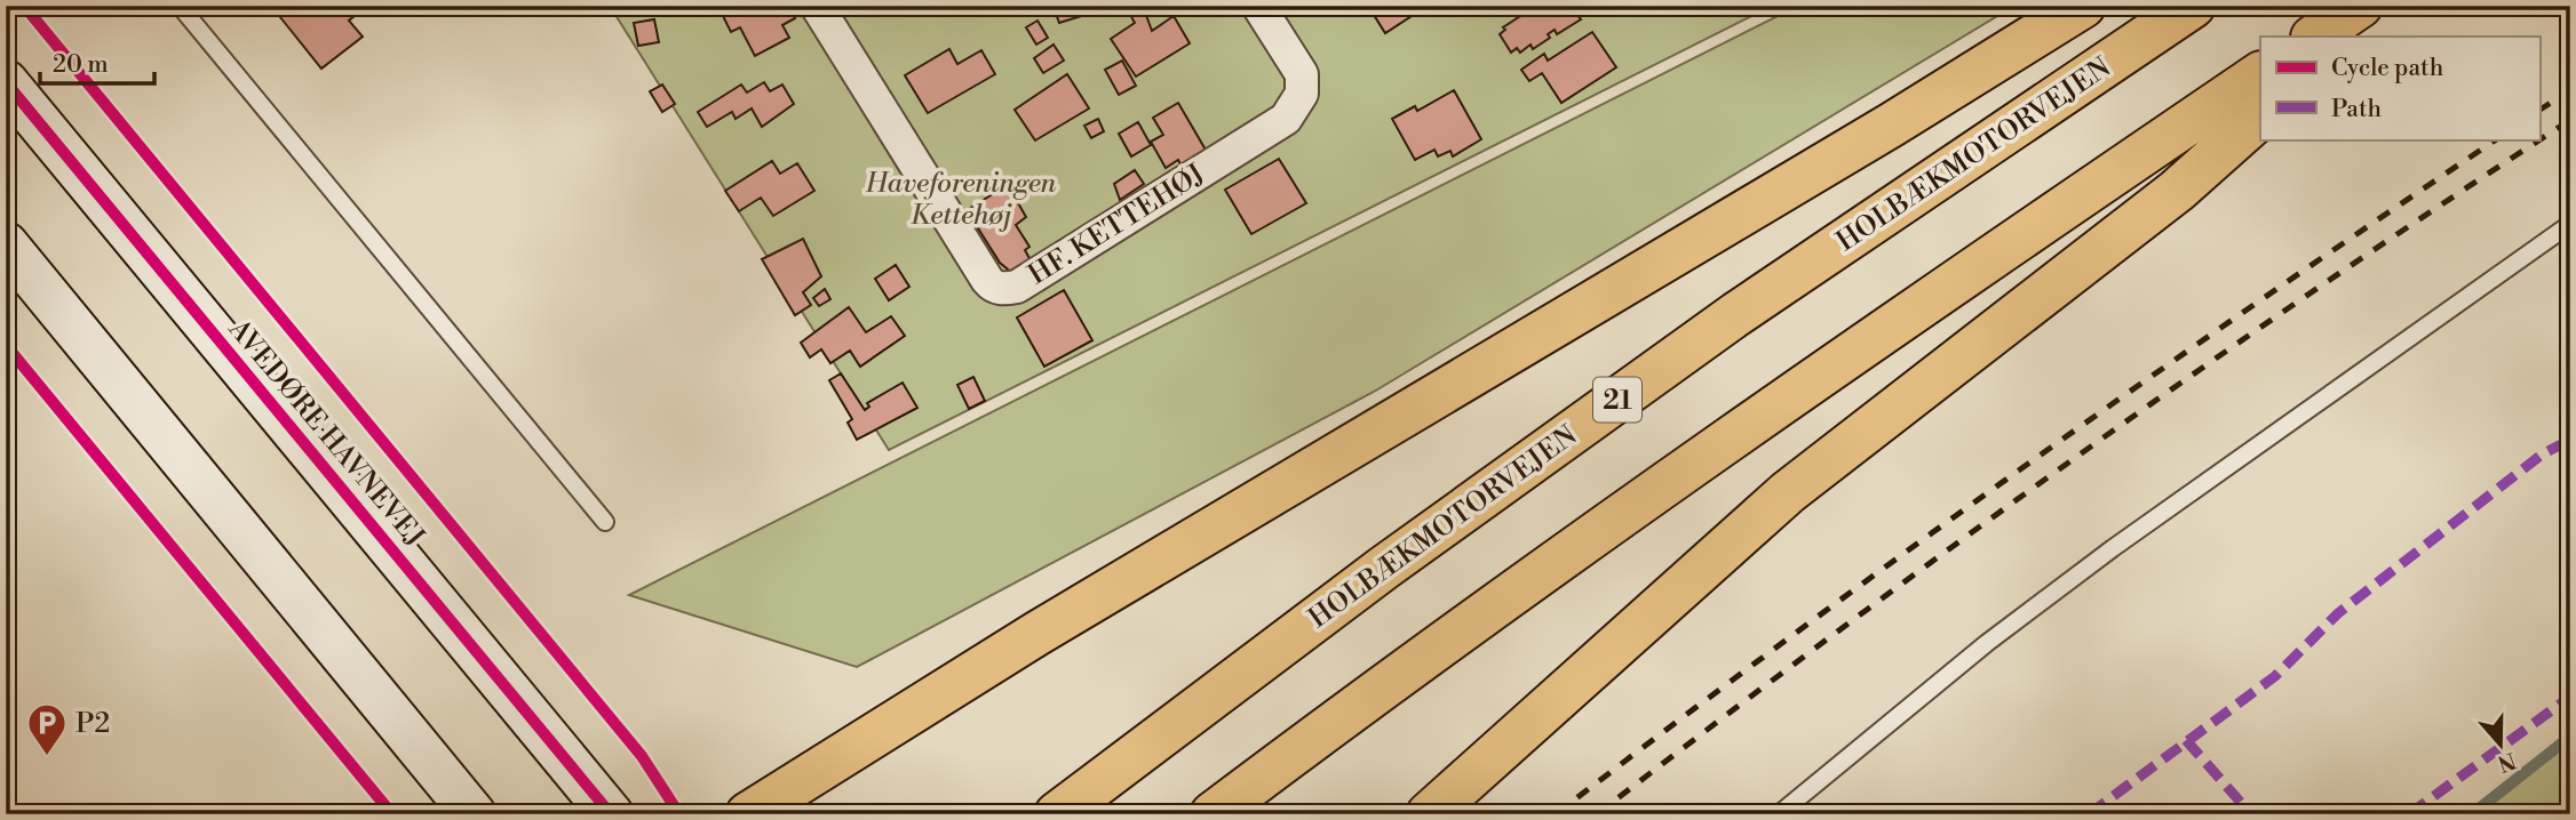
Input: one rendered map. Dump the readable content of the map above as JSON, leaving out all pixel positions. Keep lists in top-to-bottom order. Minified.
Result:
{"streets":{"highway":["HOLBÆKMOTORVEJEN","21"],"street":["HF. KETTEHØJ","AVEDØRE HAVNEVEJ"]},"parks":["Haveforeningen Kettehøj"],"places":{"parking":["P2"]},"legend":["Cycle path","Path"],"scale_bar":"20 m","north":"bottom"}
